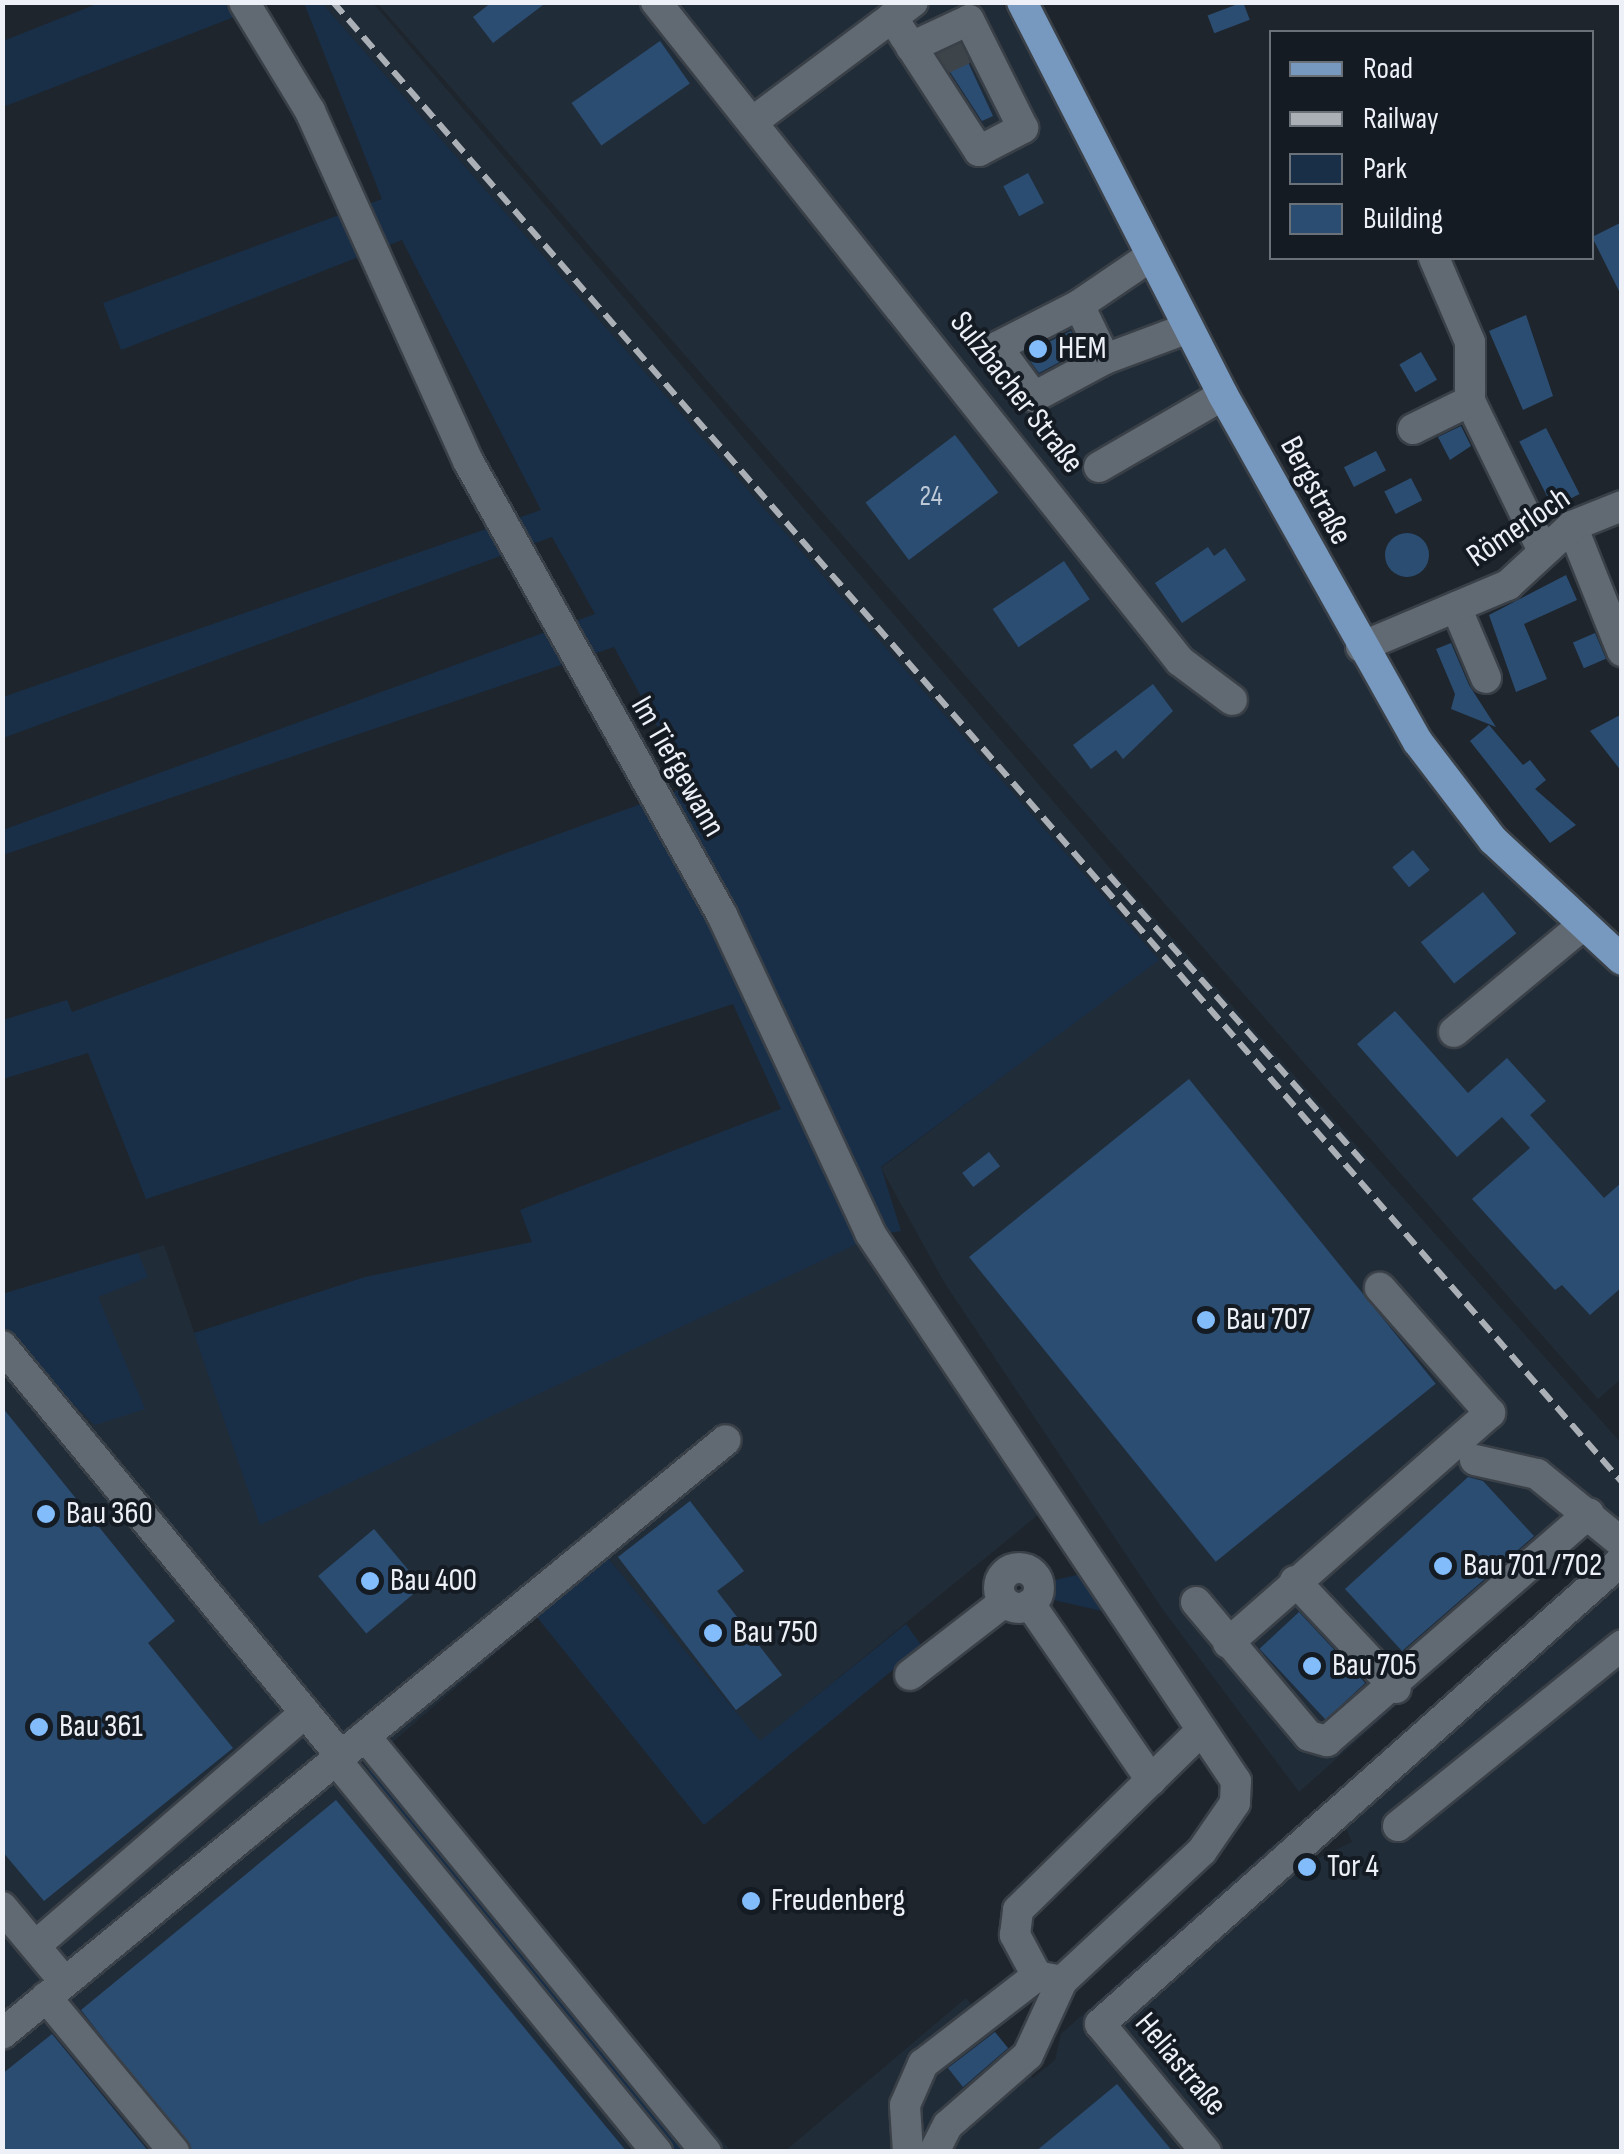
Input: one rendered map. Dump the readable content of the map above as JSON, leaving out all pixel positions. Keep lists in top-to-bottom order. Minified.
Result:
{"streets":{"main road":["Bergstraße"],"street":["Sulzbacher Straße","Römerloch","Im Tiefgewann","Heliastraße"]},"crossings":[["Bergstraße","Römerloch"]],"places":["HEM","Bau 707","Bau 360","Bau 701 /702","Bau 400","Bau 750","Bau 705","Bau 361","Tor 4","Freudenberg"],"house_numbers":["24"],"legend":["Road","Railway","Park","Building"]}
